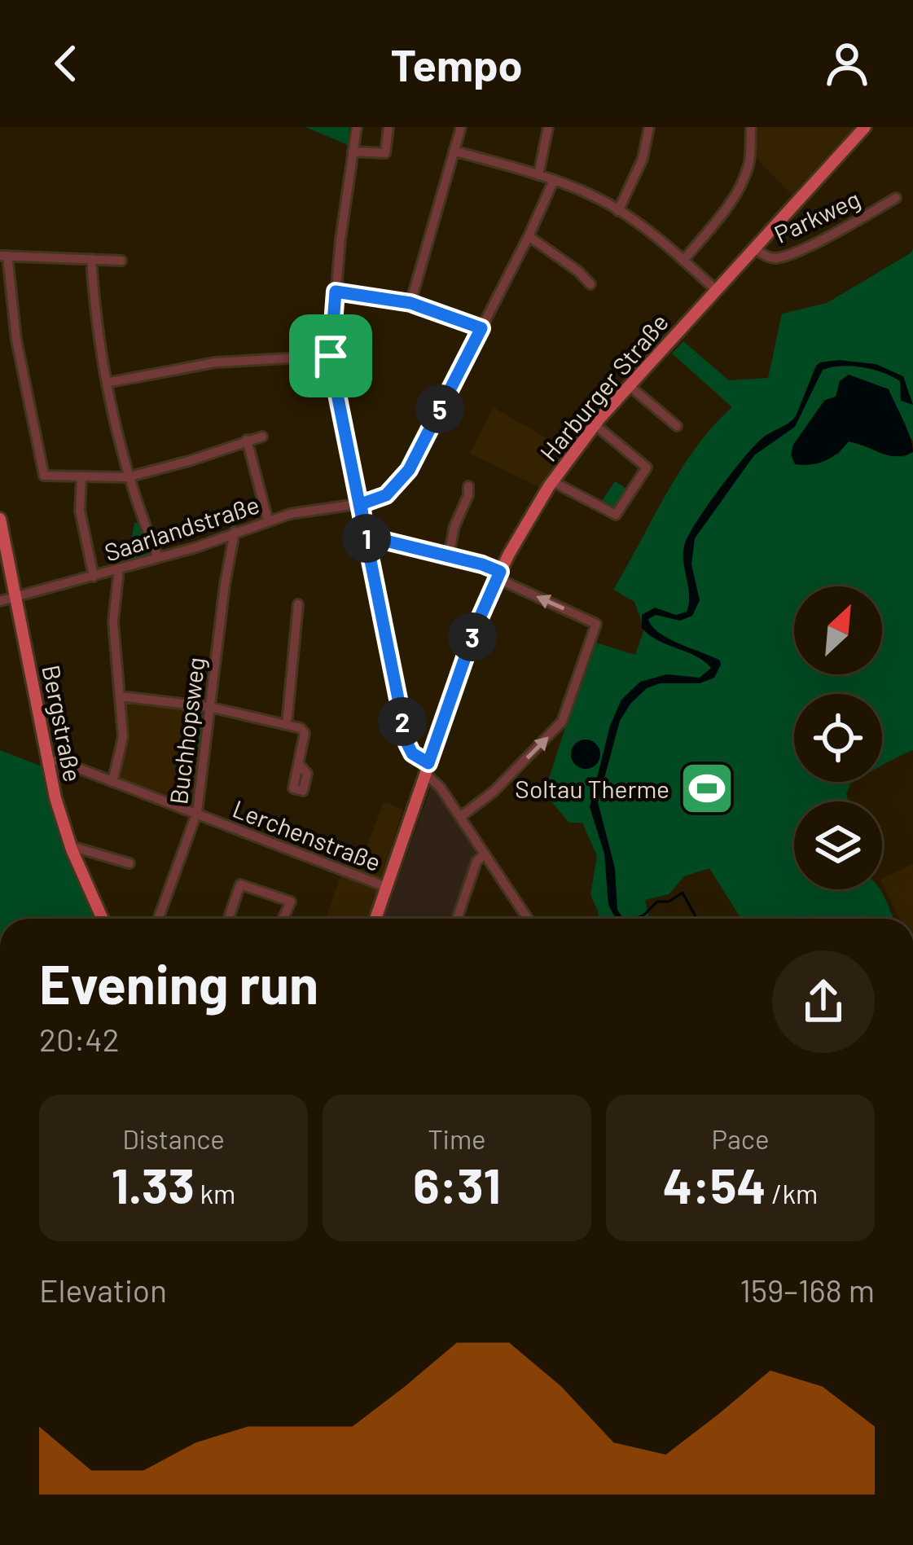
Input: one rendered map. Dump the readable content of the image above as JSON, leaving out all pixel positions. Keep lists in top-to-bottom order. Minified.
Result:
{"streets":{"main road":["Harburger Straße","Bergstraße"],"street":["Parkweg","Saarlandstraße","Buchhopsweg","Lerchenstraße"]},"crossings":[["Parkweg","Harburger Straße"],["Harburger Straße","Lerchenstraße"],["Saarlandstraße","Bergstraße"],["Saarlandstraße","Buchhopsweg"],["Bergstraße","Lerchenstraße"],["Buchhopsweg","Lerchenstraße"]],"places":{"sports":["Soltau Therme"]},"north":"top right","page":{"header":"Tempo","pins":["5","1","3","2"],"heading":["Evening run","20:42"],"stats":[["Distance","1.33 km"],["Time","6:31"],["Pace","4:54 /km"]],"chart":["Elevation","159–168 m"]}}
